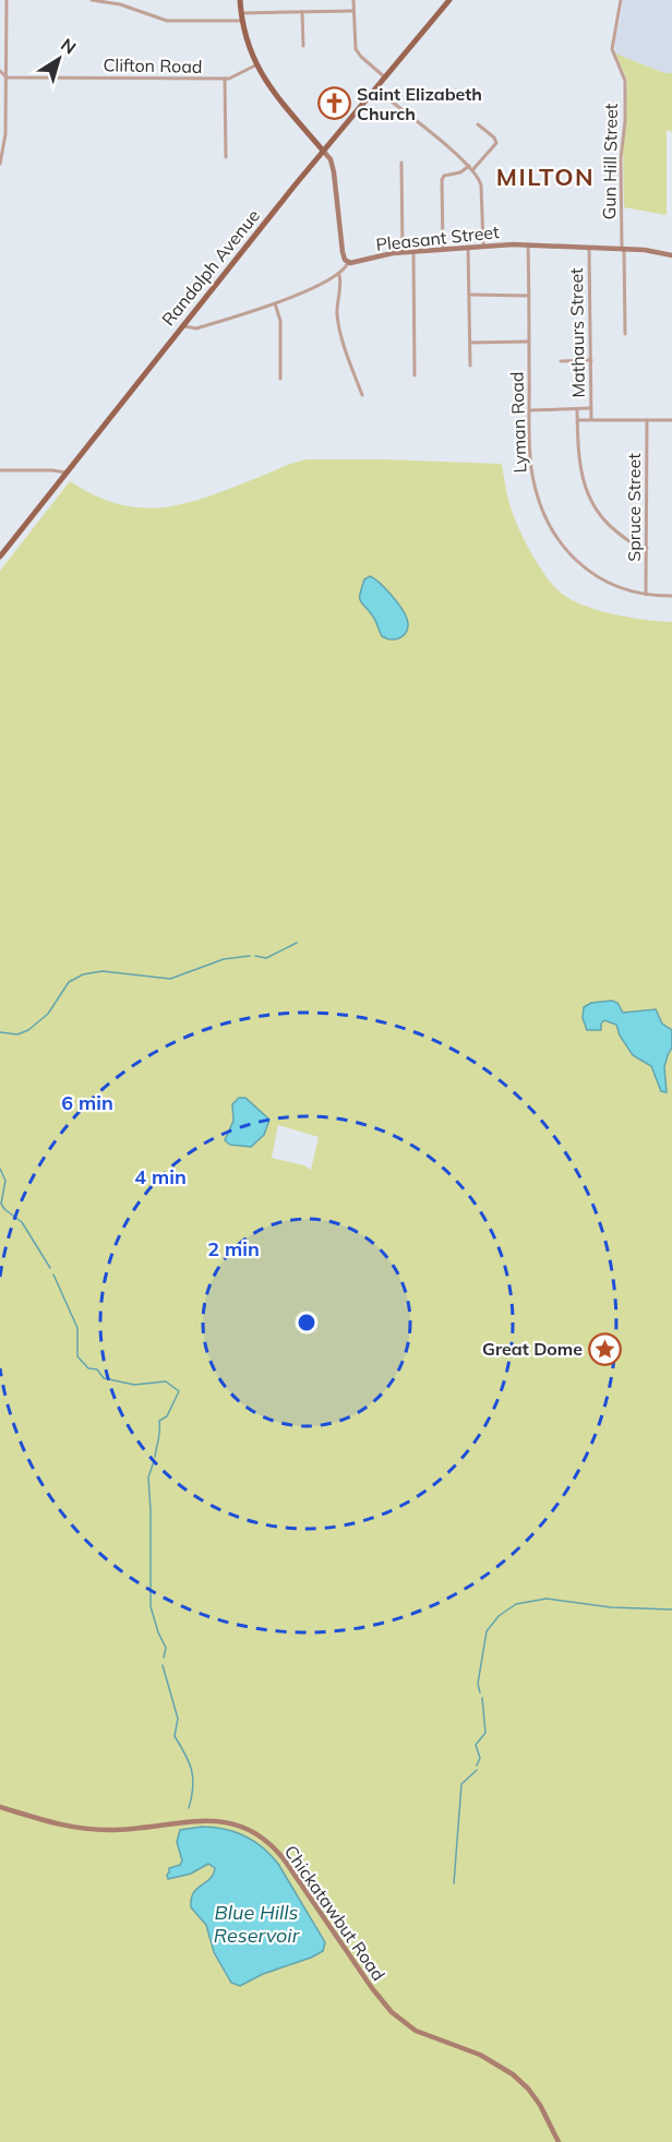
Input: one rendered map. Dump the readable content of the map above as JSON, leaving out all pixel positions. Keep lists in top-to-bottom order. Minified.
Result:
{"streets":{"main road":["Pleasant Street","Randolph Avenue","Chickatawbut Road"],"street":["Clifton Road","Gun Hill Street","Mathaurs Street","Lyman Road","Spruce Street"]},"crossings":[["Gun Hill Street","Pleasant Street"],["Pleasant Street","Mathaurs Street"],["Pleasant Street","Lyman Road"],["Lyman Road","Spruce Street"]],"districts":["MILTON"],"water":["Blue Hills Reservoir"],"places":{"church":["Saint Elizabeth Church"],"place":["Great Dome"]},"north":"top right","rings":["6 min","4 min","2 min"]}
